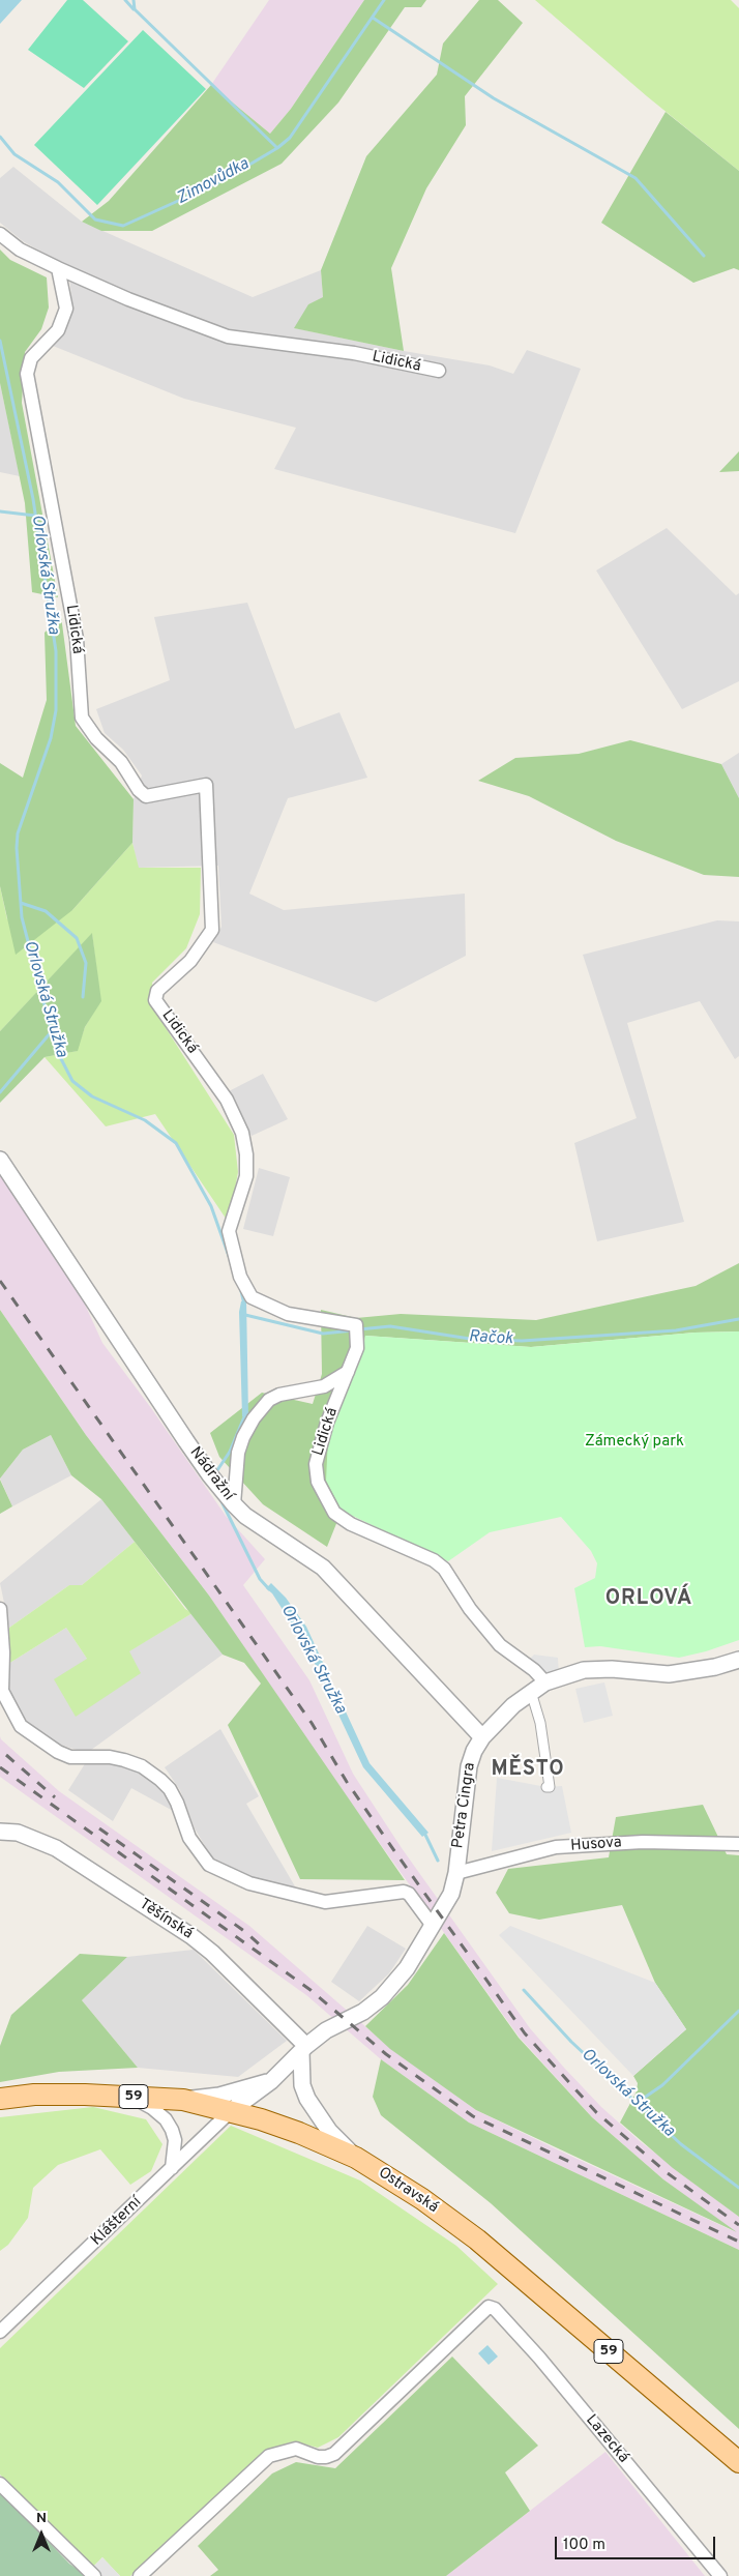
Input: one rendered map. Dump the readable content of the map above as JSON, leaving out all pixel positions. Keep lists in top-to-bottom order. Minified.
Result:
{"streets":{"main road":["59","Ostravská"],"street":["Lidická","Nádražní","Petra Cingra","Husova","Těšínská","Klášterní","Lazecká"]},"crossings":[["Lidická","Petra Cingra"],["Nádražní","Petra Cingra"],["Petra Cingra","Husova"],["Petra Cingra","Těšínská"],["Petra Cingra","Ostravská"],["Petra Cingra","Klášterní"],["Ostravská","Klášterní"]],"districts":["ORLOVÁ","MĚSTO"],"water":["Zimovůdka","Orlovská Stružka","Račok"],"parks":["Zámecký park"],"scale_bar":"100 m","north":"top"}
